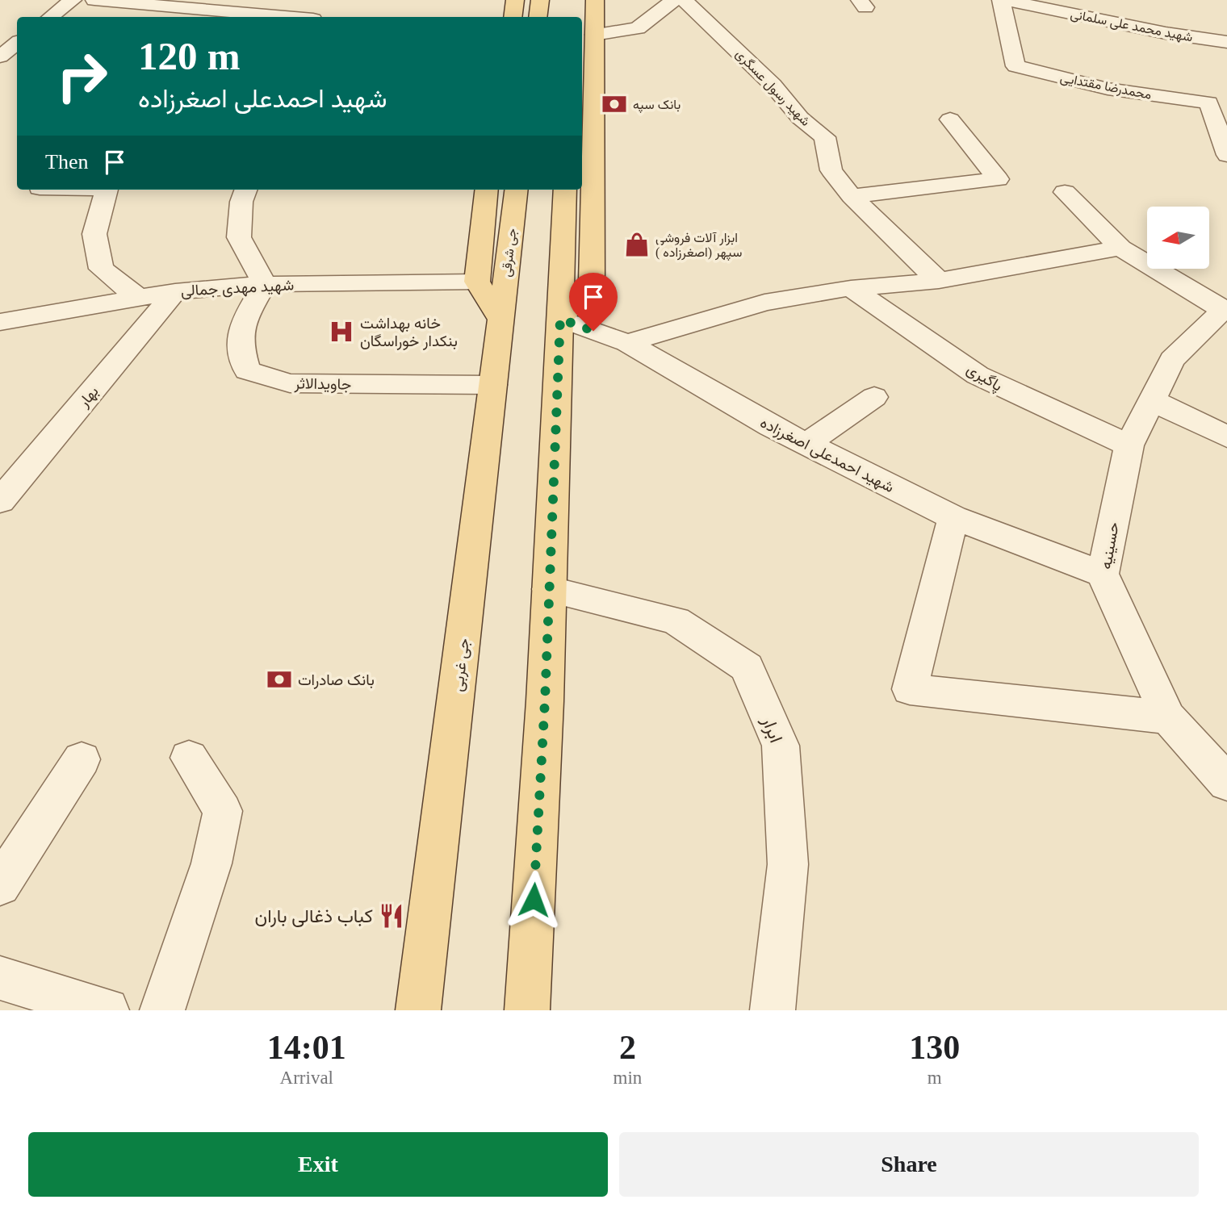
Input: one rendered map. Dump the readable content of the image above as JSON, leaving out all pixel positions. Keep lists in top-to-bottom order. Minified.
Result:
{"streets":{"main road":["جی شرقی","جی غربی"],"street":["شهید محمد علی سلمانی","محمدرضا مقتدایی","شهید رسول عسگری","شهید مهدی جمالی","پاگیری","جاویدالاثر","بهار","شهید احمدعلی اصغرزاده","حسینیه","ابرار"]},"crossings":[["شهید محمد علی سلمانی","محمدرضا مقتدایی"],["جی شرقی","جی غربی"],["شهید مهدی جمالی","جاویدالاثر"],["شهید مهدی جمالی","بهار"],["پاگیری","حسینیه"],["جاویدالاثر","جی غربی"],["شهید احمدعلی اصغرزاده","حسینیه"]],"places":{"bank":["بانک سپه","بانک صادرات"],"shop":["ابزار آلات فروشی سپهر (اصغرزاده )"],"hospital":["خانه بهداشت بنکدار خوراسگان"],"restaurant":["کباب ذغالی باران"]},"north":"left","page":{"turn":["120 m","شهید احمدعلی اصغرزاده"],"then":"Then","eta":["14:01","Arrival","2","min","130","m"],"buttons":["Exit","Share"]}}
